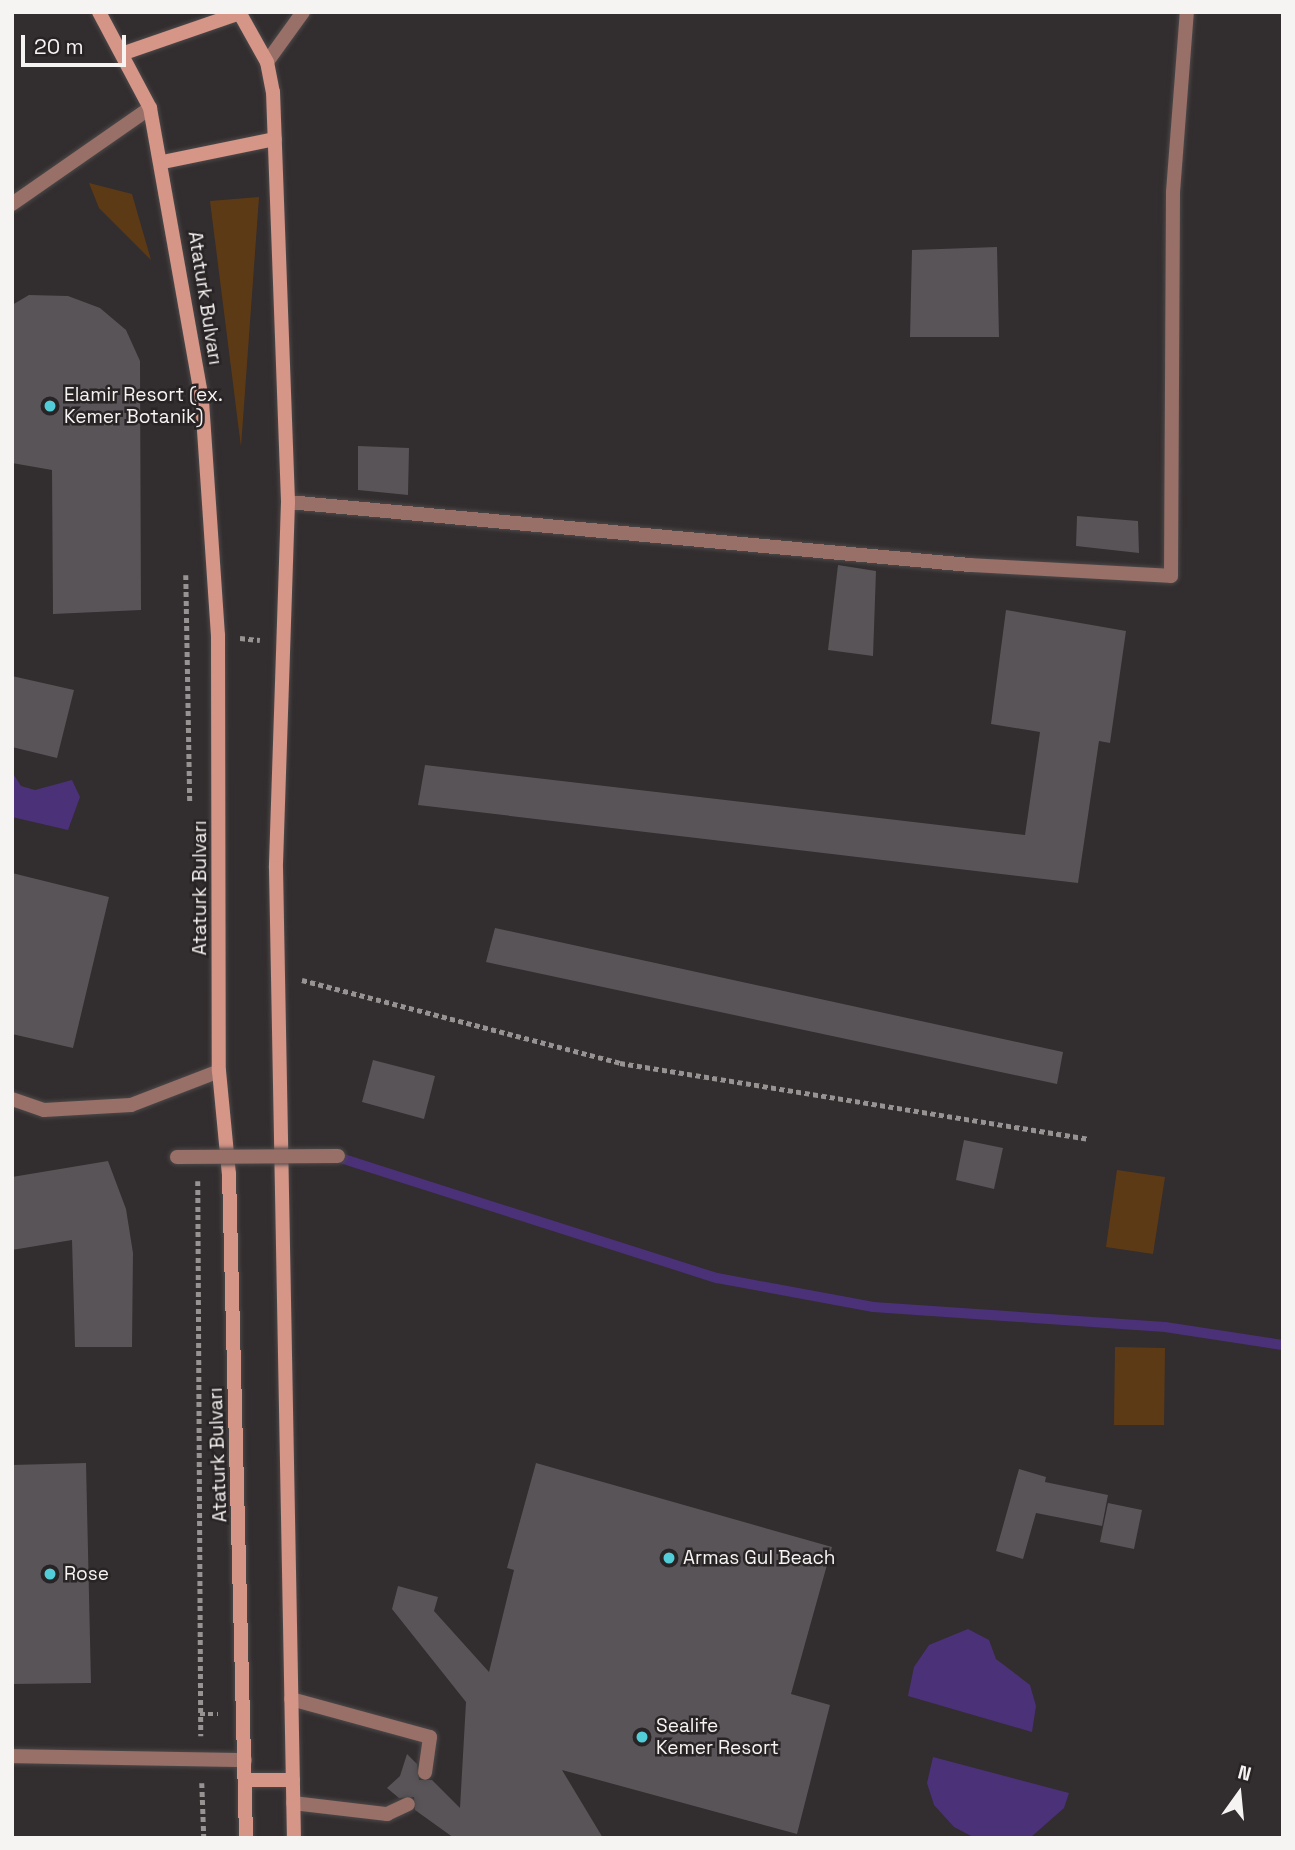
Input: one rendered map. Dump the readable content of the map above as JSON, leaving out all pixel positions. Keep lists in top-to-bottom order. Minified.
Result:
{"streets":{"main road":["Ataturk Bulvarı"]},"places":["Elamir Resort (ex. Kemer Botanik)","Armas Gul Beach","Rose","Sealife Kemer Resort"],"scale_bar":"20 m","north":"top"}
